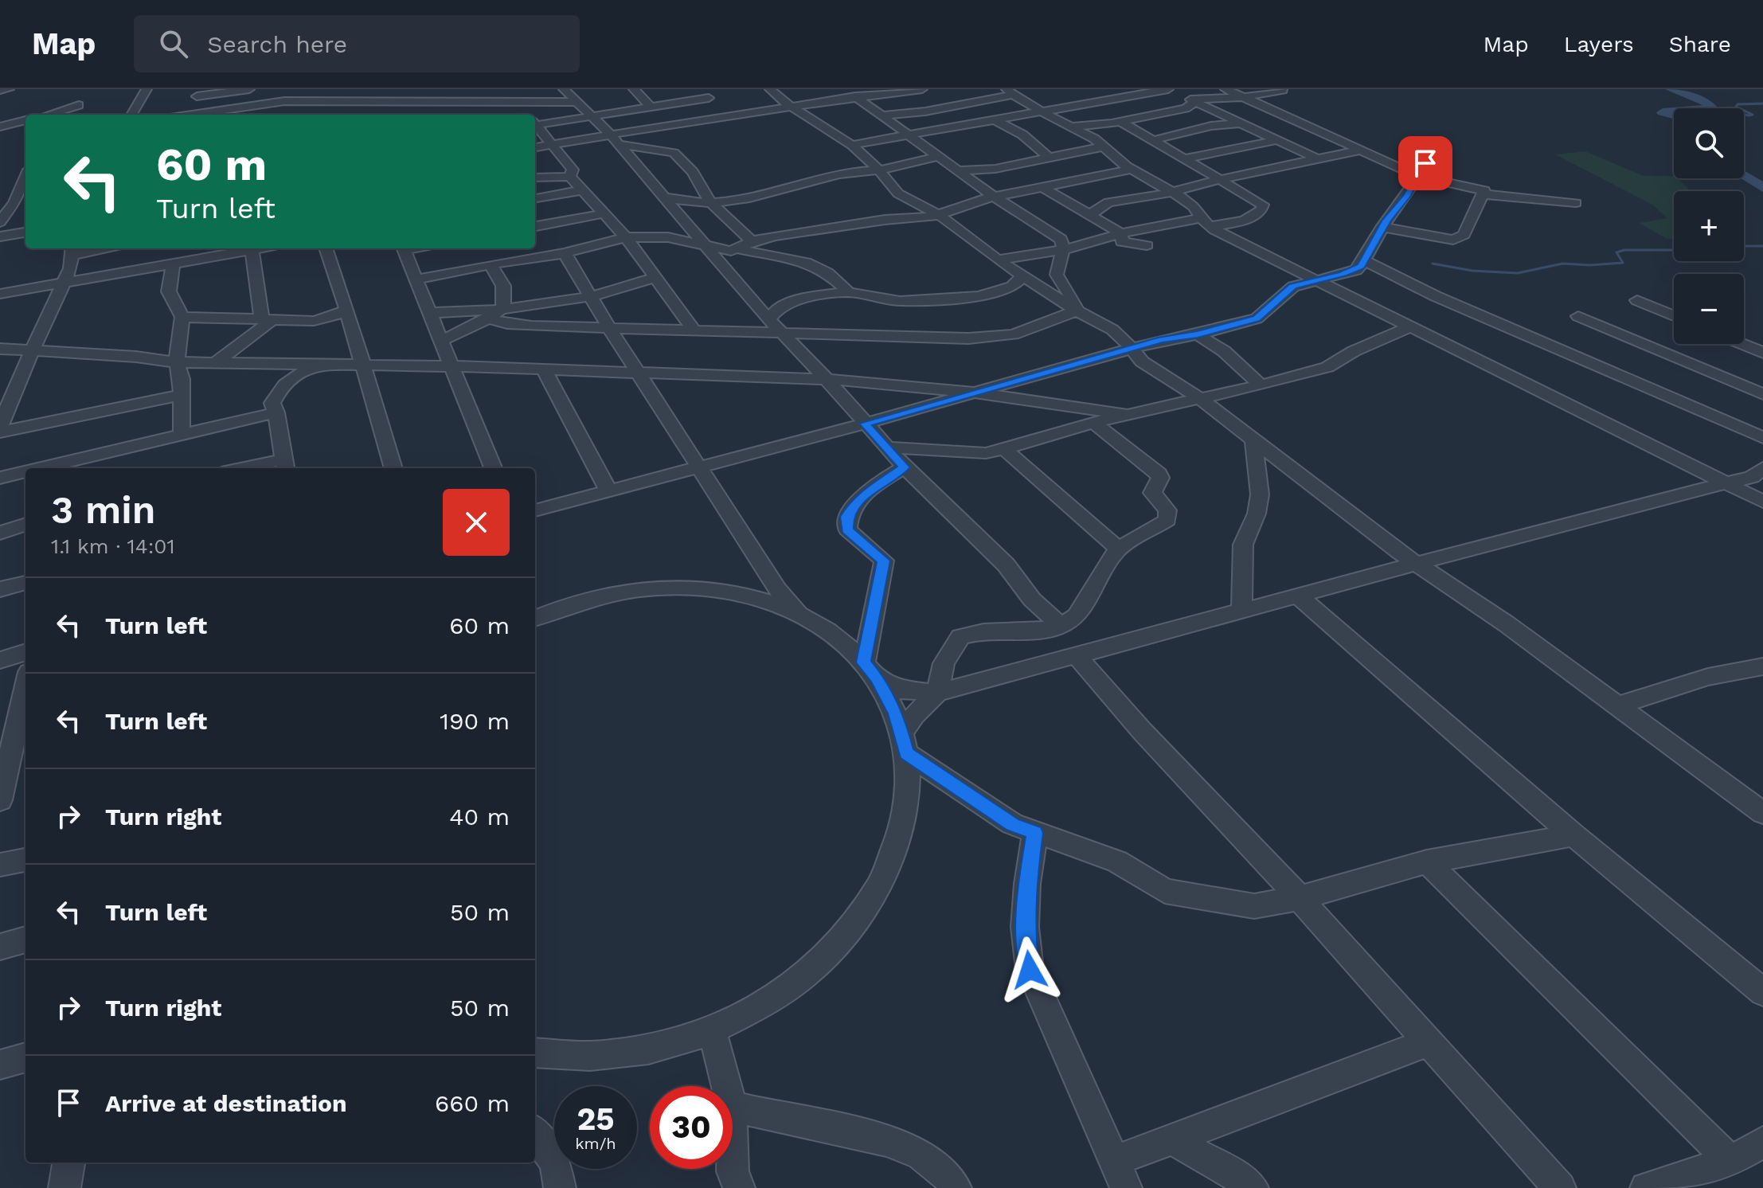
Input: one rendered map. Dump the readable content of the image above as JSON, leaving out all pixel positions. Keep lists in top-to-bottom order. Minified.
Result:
{"page":{"header":"Map","search":"Search here","nav":["Map","Layers","Share"],"map_buttons":["+","−"],"turn":["60 m","Turn left"],"heading":["3 min","1.1 km · 14:01"],"list":[{"name":"Turn left","value":"60 m"},{"name":"Turn left","value":"190 m"},{"name":"Turn right","value":"40 m"},{"name":"Turn left","value":"50 m"},{"name":"Turn right","value":"50 m"},{"name":"Arrive at destination","value":"660 m"}],"speed":"25 km/h","limit":"30"}}
